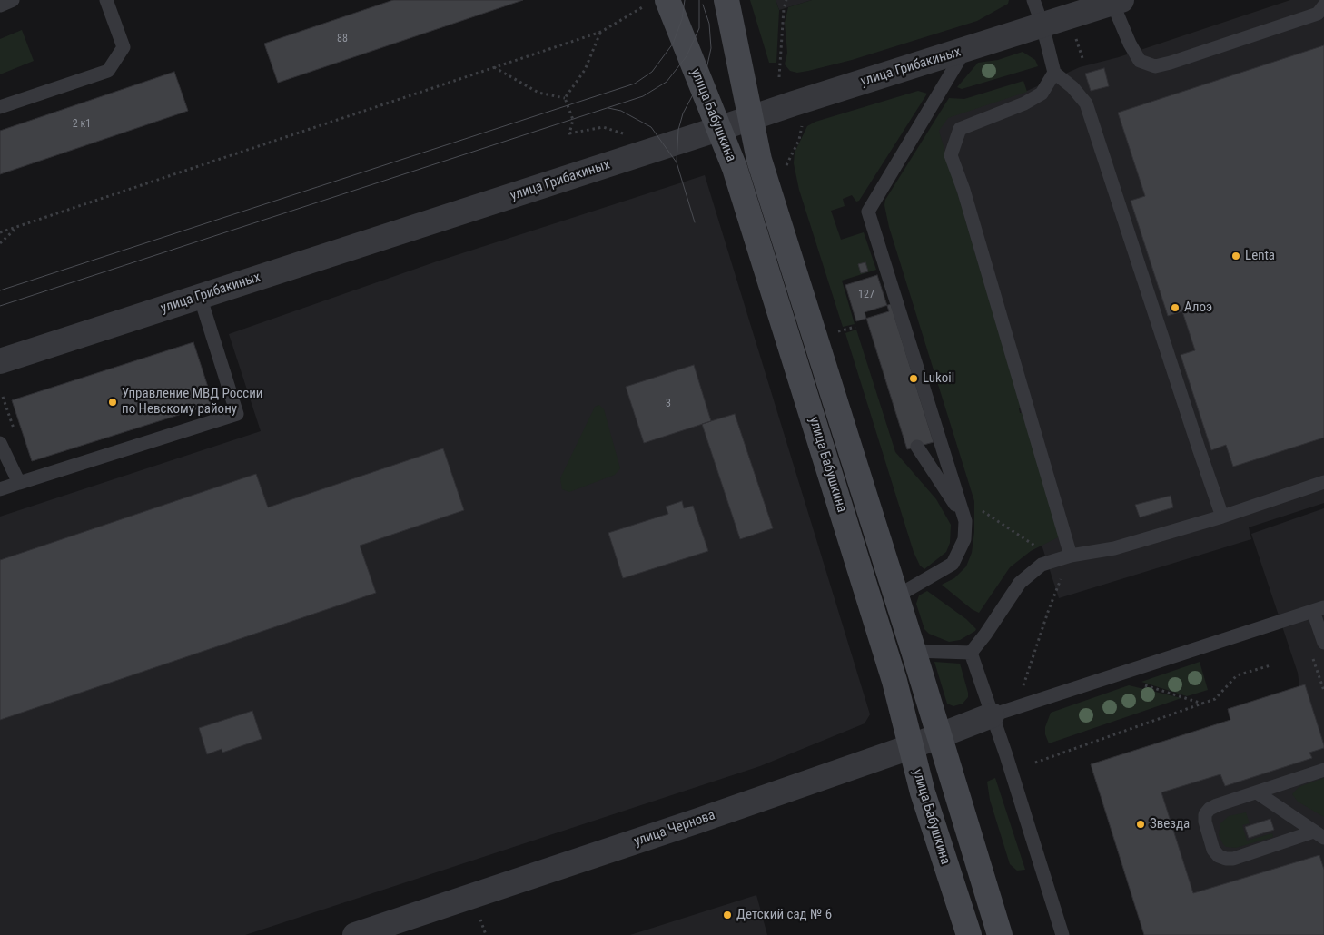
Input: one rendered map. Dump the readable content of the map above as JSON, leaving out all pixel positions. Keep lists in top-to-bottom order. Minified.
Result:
{"streets":{"main road":["улица Бабушкина"],"street":["улица Грибакиных","улица Чернова"]},"crossings":[["улица Грибакиных","улица Бабушкина"],["улица Бабушкина","улица Чернова"]],"places":["Lenta","Алоэ","Lukoil","Управление МВД России по Невскому району","Звезда","Детский сад № 6"],"house_numbers":["88","2 к1","127","3"]}
